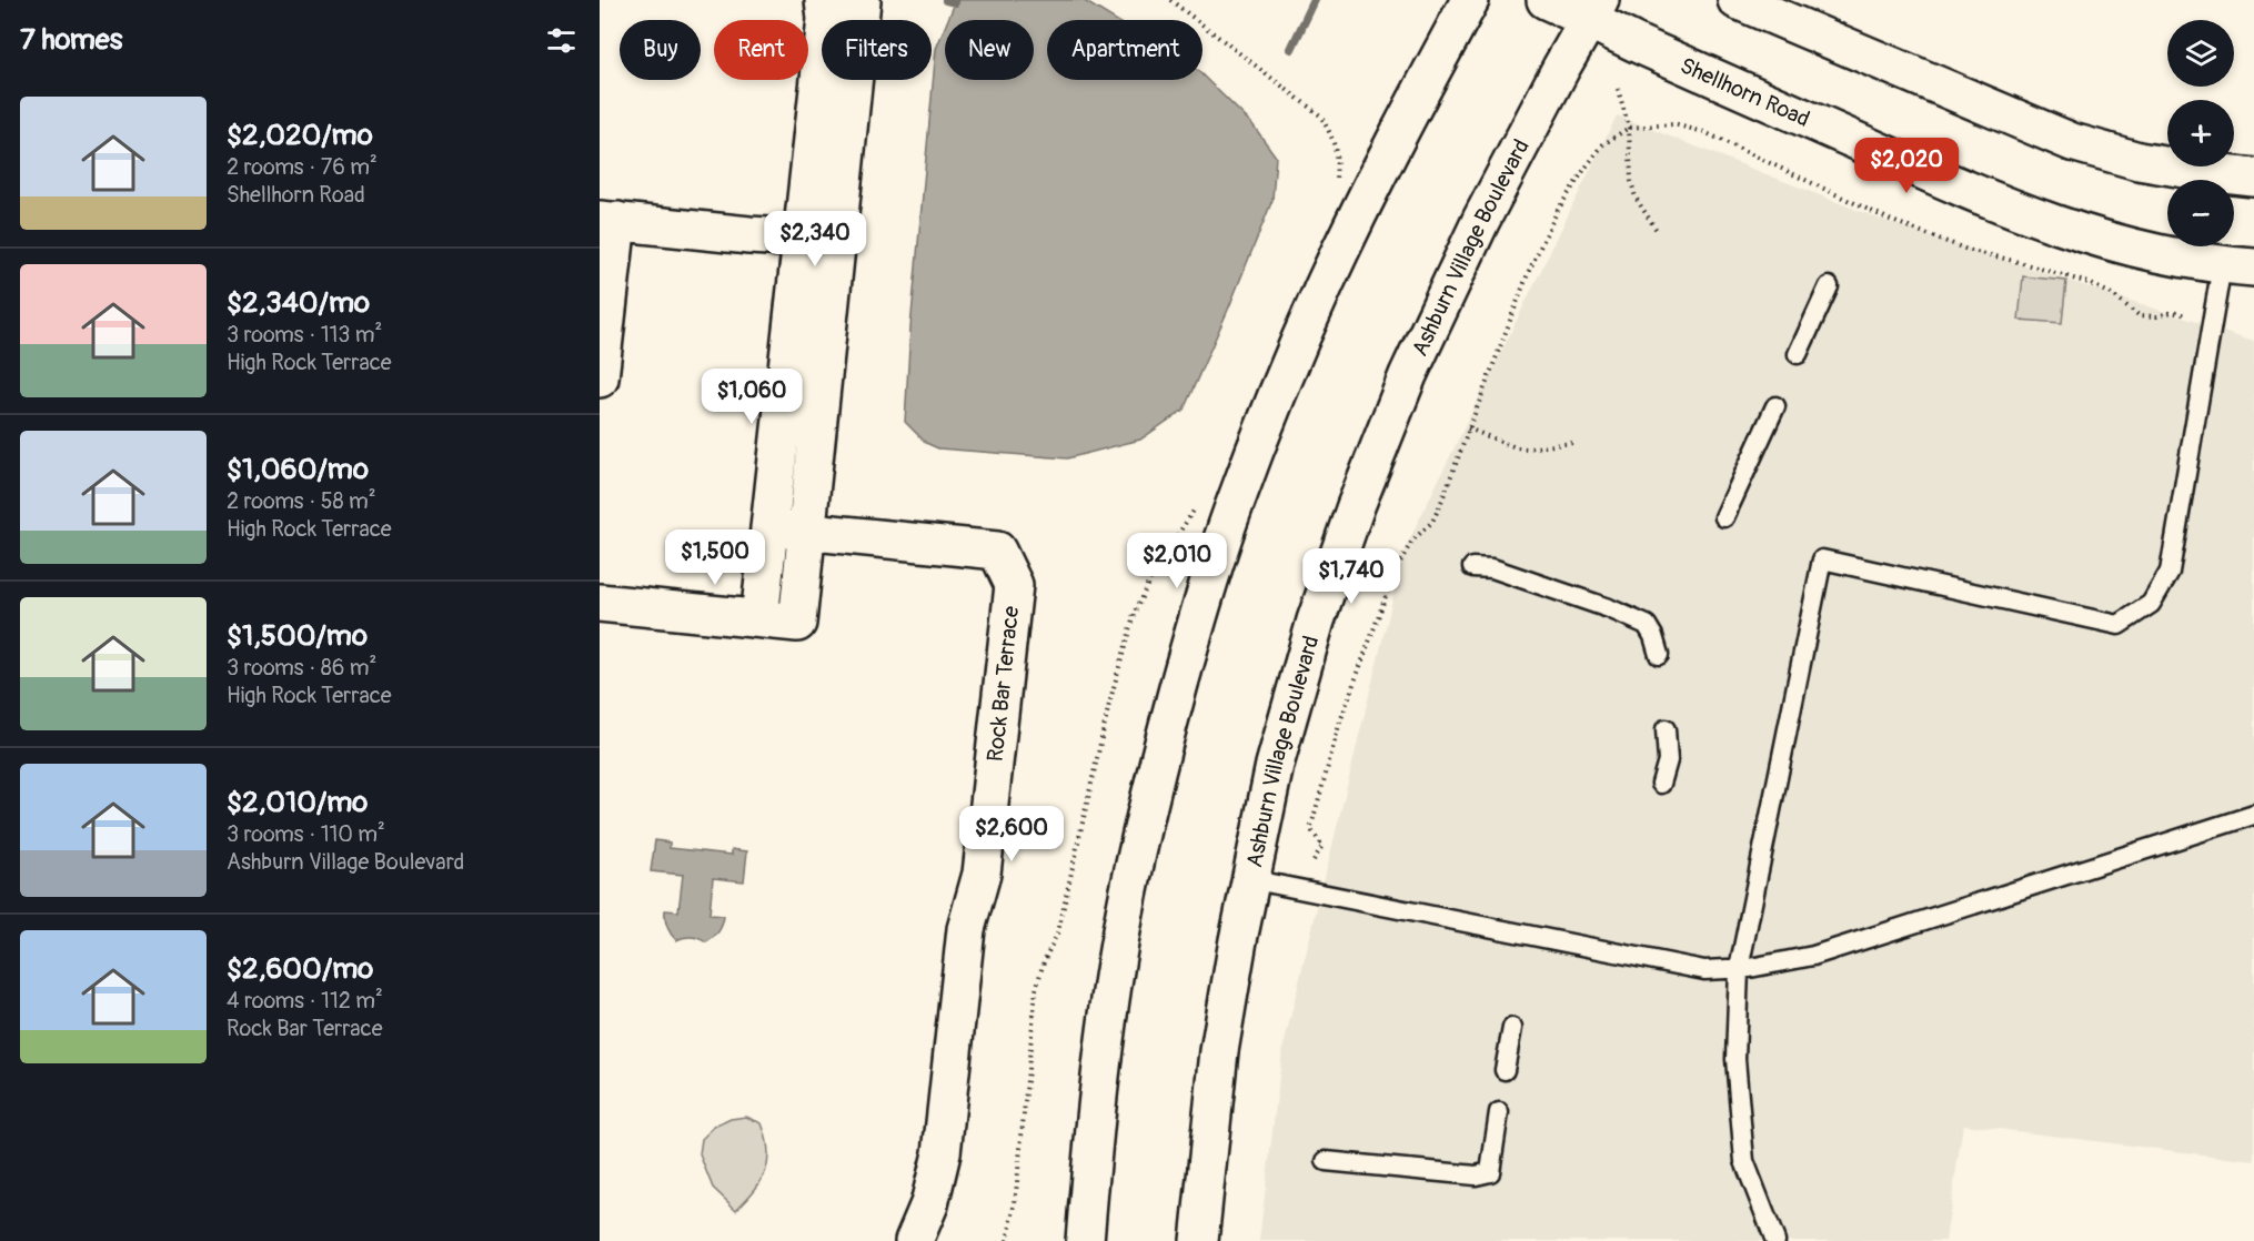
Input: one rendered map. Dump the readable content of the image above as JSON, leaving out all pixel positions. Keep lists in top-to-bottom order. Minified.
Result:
{"streets":{"main road":["Shellhorn Road","Ashburn Village Boulevard","Rock Bar Terrace"]},"crossings":[["Shellhorn Road","Ashburn Village Boulevard"]],"page":{"heading":"7 homes","map_buttons":["+","−"],"chip":["Buy","Rent","Filters","New","Apartment"],"list":[{"name":"$2,020/mo","note":"2 rooms · 76 m² · Shellhorn Road"},{"name":"$2,340/mo","note":"3 rooms · 113 m² · High Rock Terrace"},{"name":"$1,060/mo","note":"2 rooms · 58 m² · High Rock Terrace"},{"name":"$1,500/mo","note":"3 rooms · 86 m² · High Rock Terrace"},{"name":"$2,010/mo","note":"3 rooms · 110 m² · Ashburn Village Boulevard"},{"name":"$2,600/mo","note":"4 rooms · 112 m² · Rock Bar Terrace"}],"price":["$2,020","$2,340","$1,060","$1,500","$2,010","$1,740","$2,600"]}}
